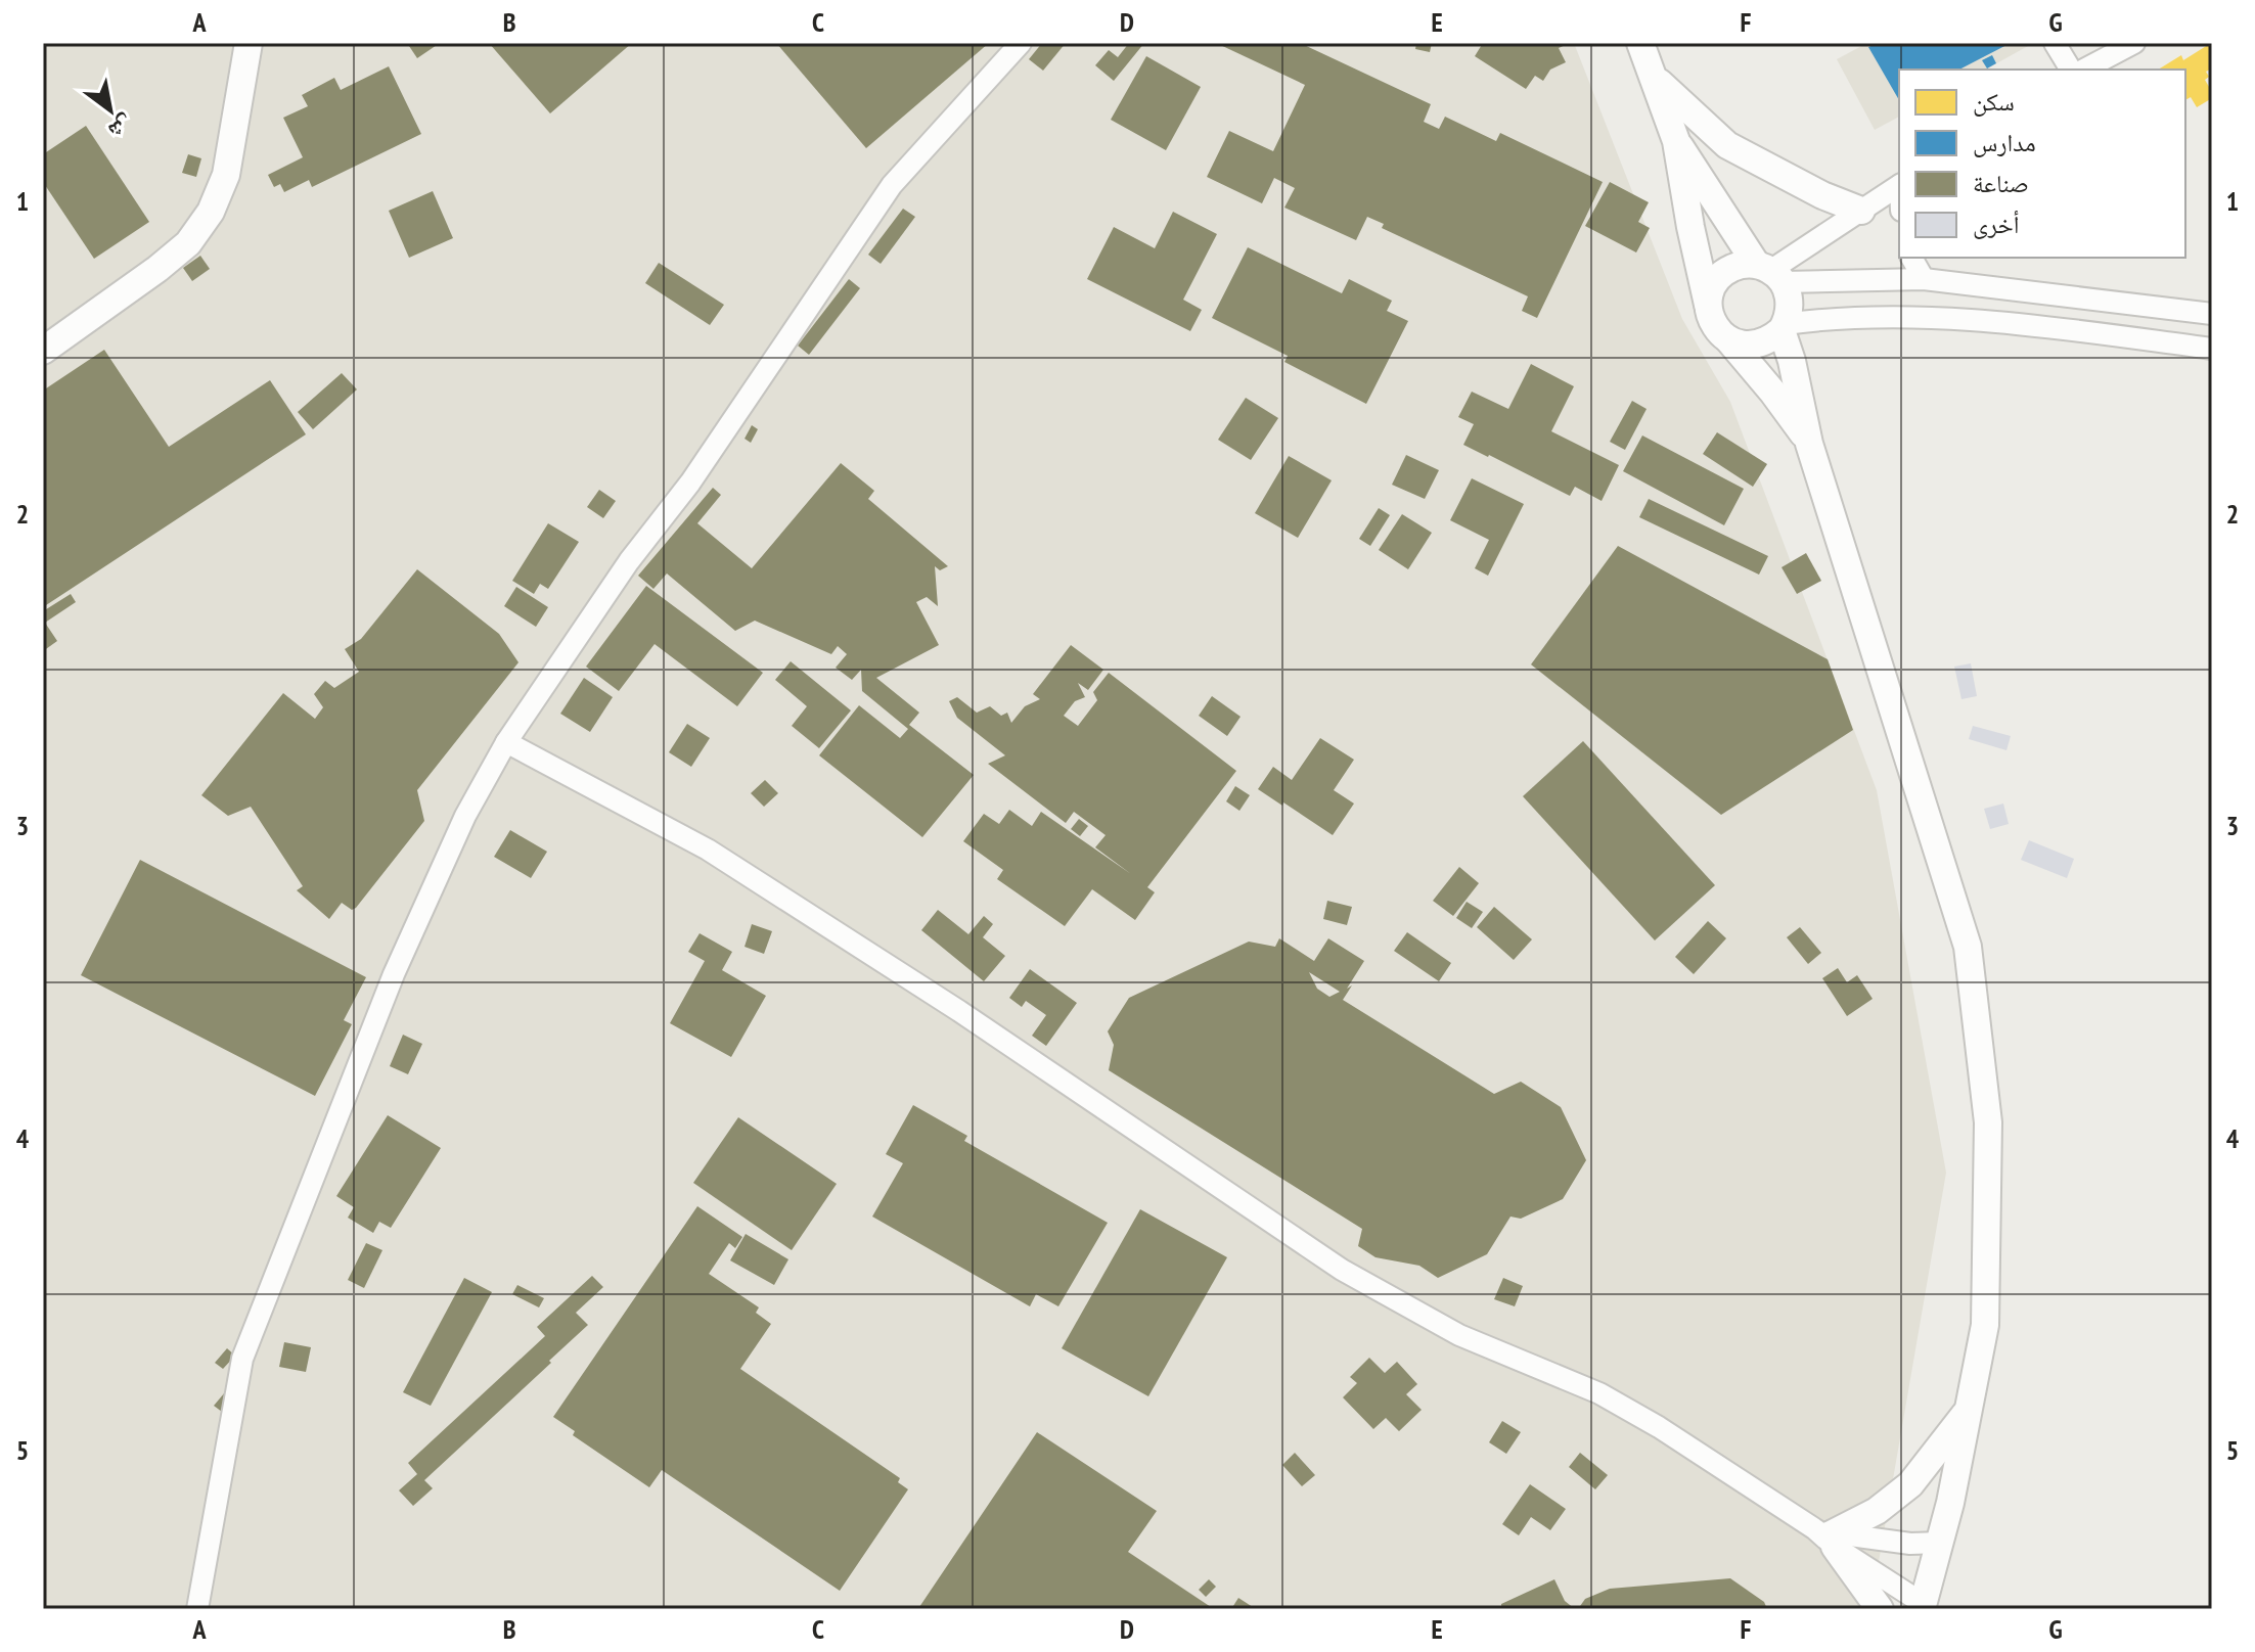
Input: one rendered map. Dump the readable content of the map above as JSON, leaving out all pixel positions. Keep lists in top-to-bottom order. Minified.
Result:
{"legend":["سكن","مدارس","صناعة","أخرى"],"north":"bottom right","grid":{"columns":["A","B","C","D","E","F","G"],"rows":["1","2","3","4","5"]}}
